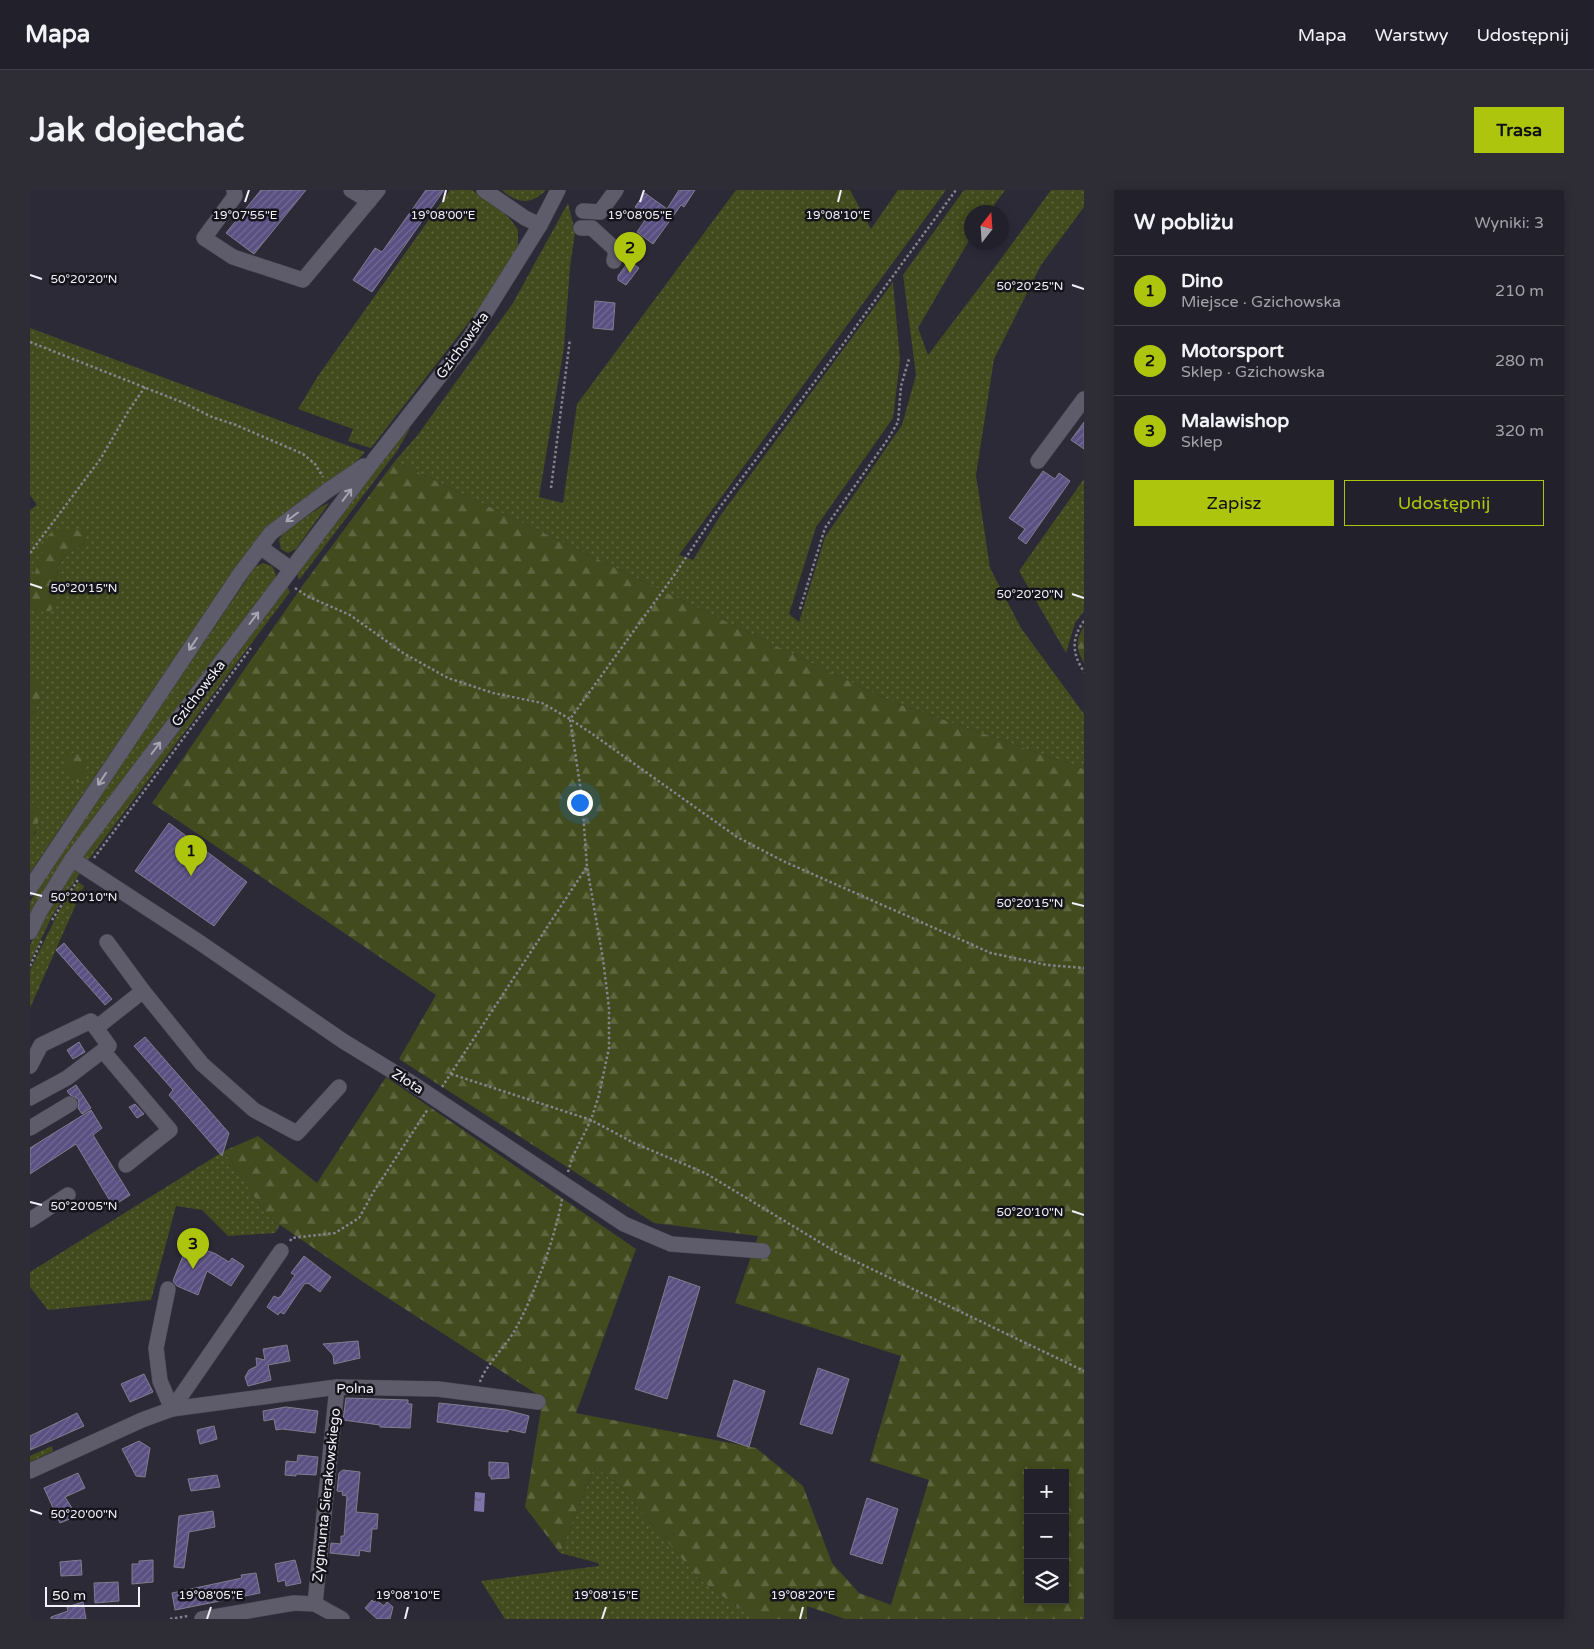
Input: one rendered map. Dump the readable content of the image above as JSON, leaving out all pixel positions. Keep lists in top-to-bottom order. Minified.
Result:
{"streets":{"street":["Gzichowska","Złota","Polna","Zygmunta Sierakowskiego"]},"crossings":[["Gzichowska","Złota"],["Polna","Zygmunta Sierakowskiego"]],"scale_bar":"50 m","north":"top","page":{"header":"Mapa","nav":["Mapa","Warstwy","Udostępnij"],"buttons":["Trasa",["Zapisz","Udostępnij"]],"title":"Jak dojechać","heading":["W pobliżu","Wyniki: 3"],"pins":["2","1","3"],"list":[{"mark":"1","name":"Dino","note":"Miejsce · Gzichowska","value":"210 m"},{"mark":"2","name":"Motorsport","note":"Sklep · Gzichowska","value":"280 m"},{"mark":"3","name":"Malawishop","note":"Sklep","value":"320 m"}],"map_buttons":["+","−"],"scale":"50 m"},"coordinates":["19°07'55\"E","19°08'00\"E","19°08'05\"E","19°08'10\"E","50°20'20\"N","50°20'25\"N","50°20'15\"N","50°20'10\"N","50°20'05\"N","50°20'00\"N","19°08'15\"E","19°08'20\"E"]}
